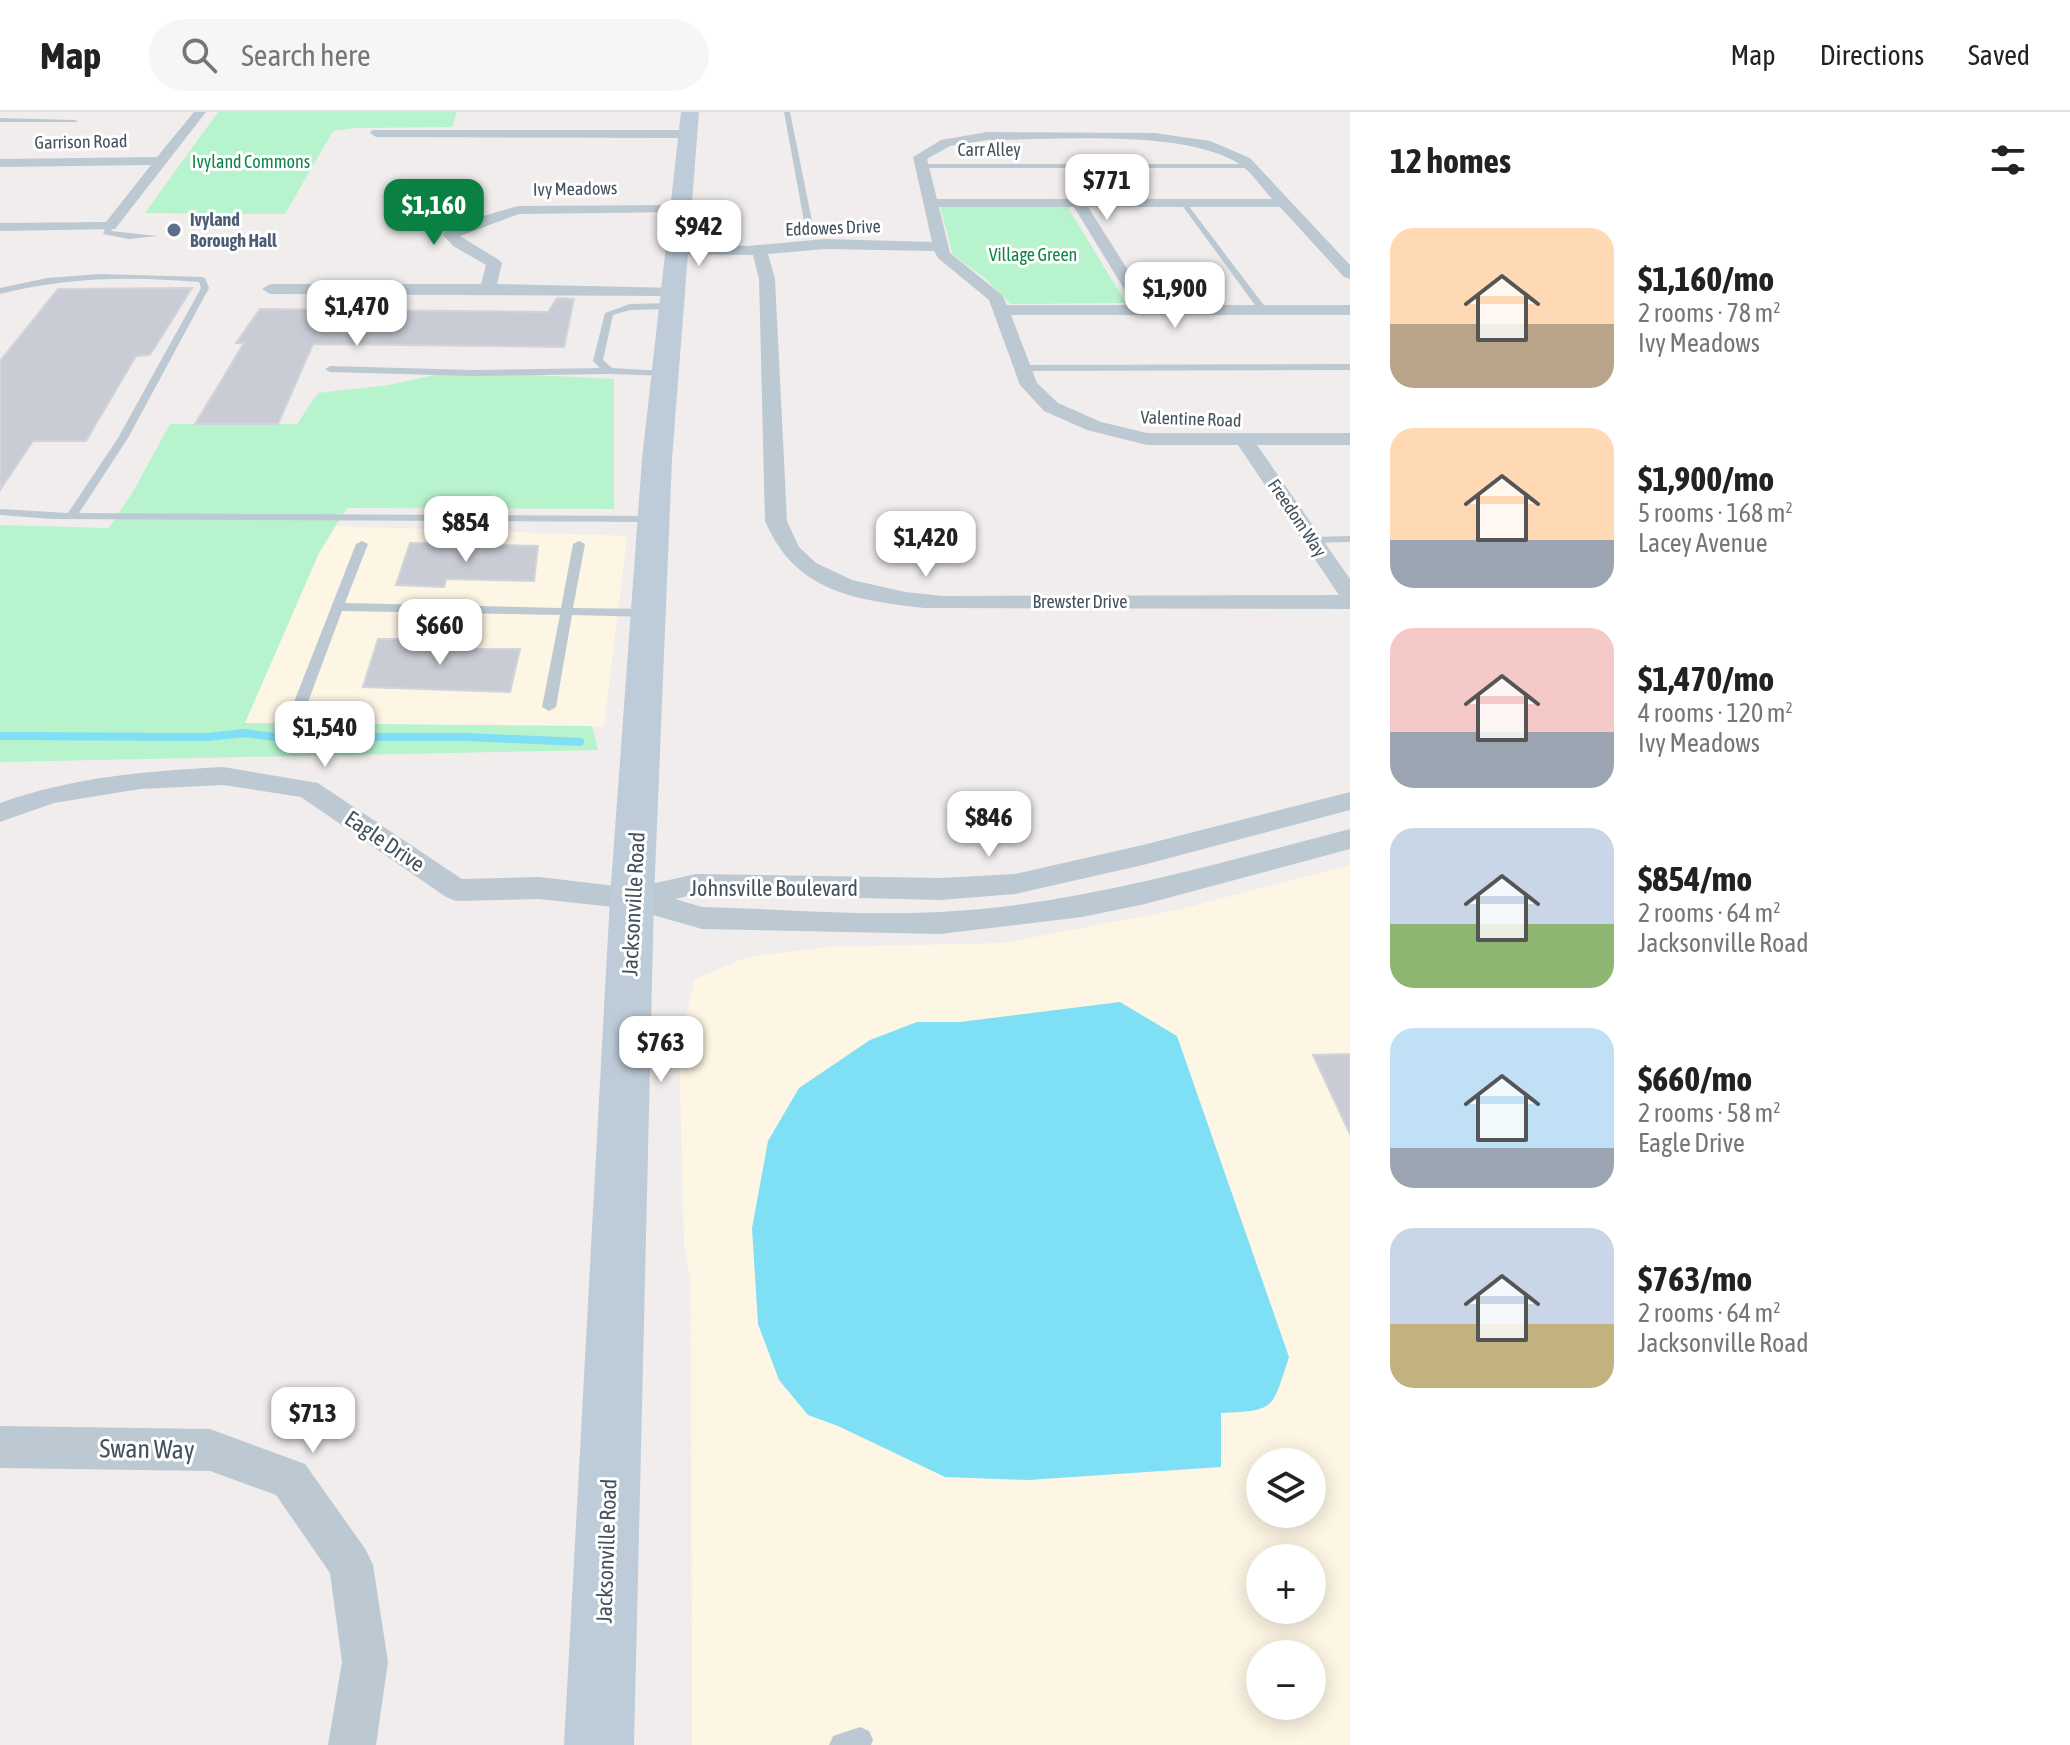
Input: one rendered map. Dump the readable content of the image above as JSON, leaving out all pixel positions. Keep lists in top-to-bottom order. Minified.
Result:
{"streets":{"main road":["Jacksonville Road"],"street":["Garrison Road","Ivy Meadows","Eddowes Drive","Valentine Road","Freedom Way","Brewster Drive","Eagle Drive","Johnsville Boulevard","Swan Way"],"lane":["Carr Alley"]},"crossings":[["Carr Alley","Valentine Road"],["Ivy Meadows","Jacksonville Road"],["Eddowes Drive","Valentine Road"],["Eddowes Drive","Brewster Drive"],["Eddowes Drive","Jacksonville Road"],["Valentine Road","Freedom Way"],["Eagle Drive","Johnsville Boulevard"],["Eagle Drive","Jacksonville Road"],["Johnsville Boulevard","Jacksonville Road"]],"parks":["Ivyland Commons","Village Green"],"places":["Ivyland Borough Hall"],"page":{"header":"Map","search":"Search here","nav":["Map","Directions","Saved"],"heading":"12 homes","price":["$771","$1,160","$942","$1,900","$1,470","$854","$1,420","$660","$1,540","$846","$763","$713"],"list":[{"name":"$1,160/mo","note":"2 rooms · 78 m² · Ivy Meadows"},{"name":"$1,900/mo","note":"5 rooms · 168 m² · Lacey Avenue"},{"name":"$1,470/mo","note":"4 rooms · 120 m² · Ivy Meadows"},{"name":"$854/mo","note":"2 rooms · 64 m² · Jacksonville Road"},{"name":"$660/mo","note":"2 rooms · 58 m² · Eagle Drive"},{"name":"$763/mo","note":"2 rooms · 64 m² · Jacksonville Road"}],"map_buttons":["+","−"]}}
